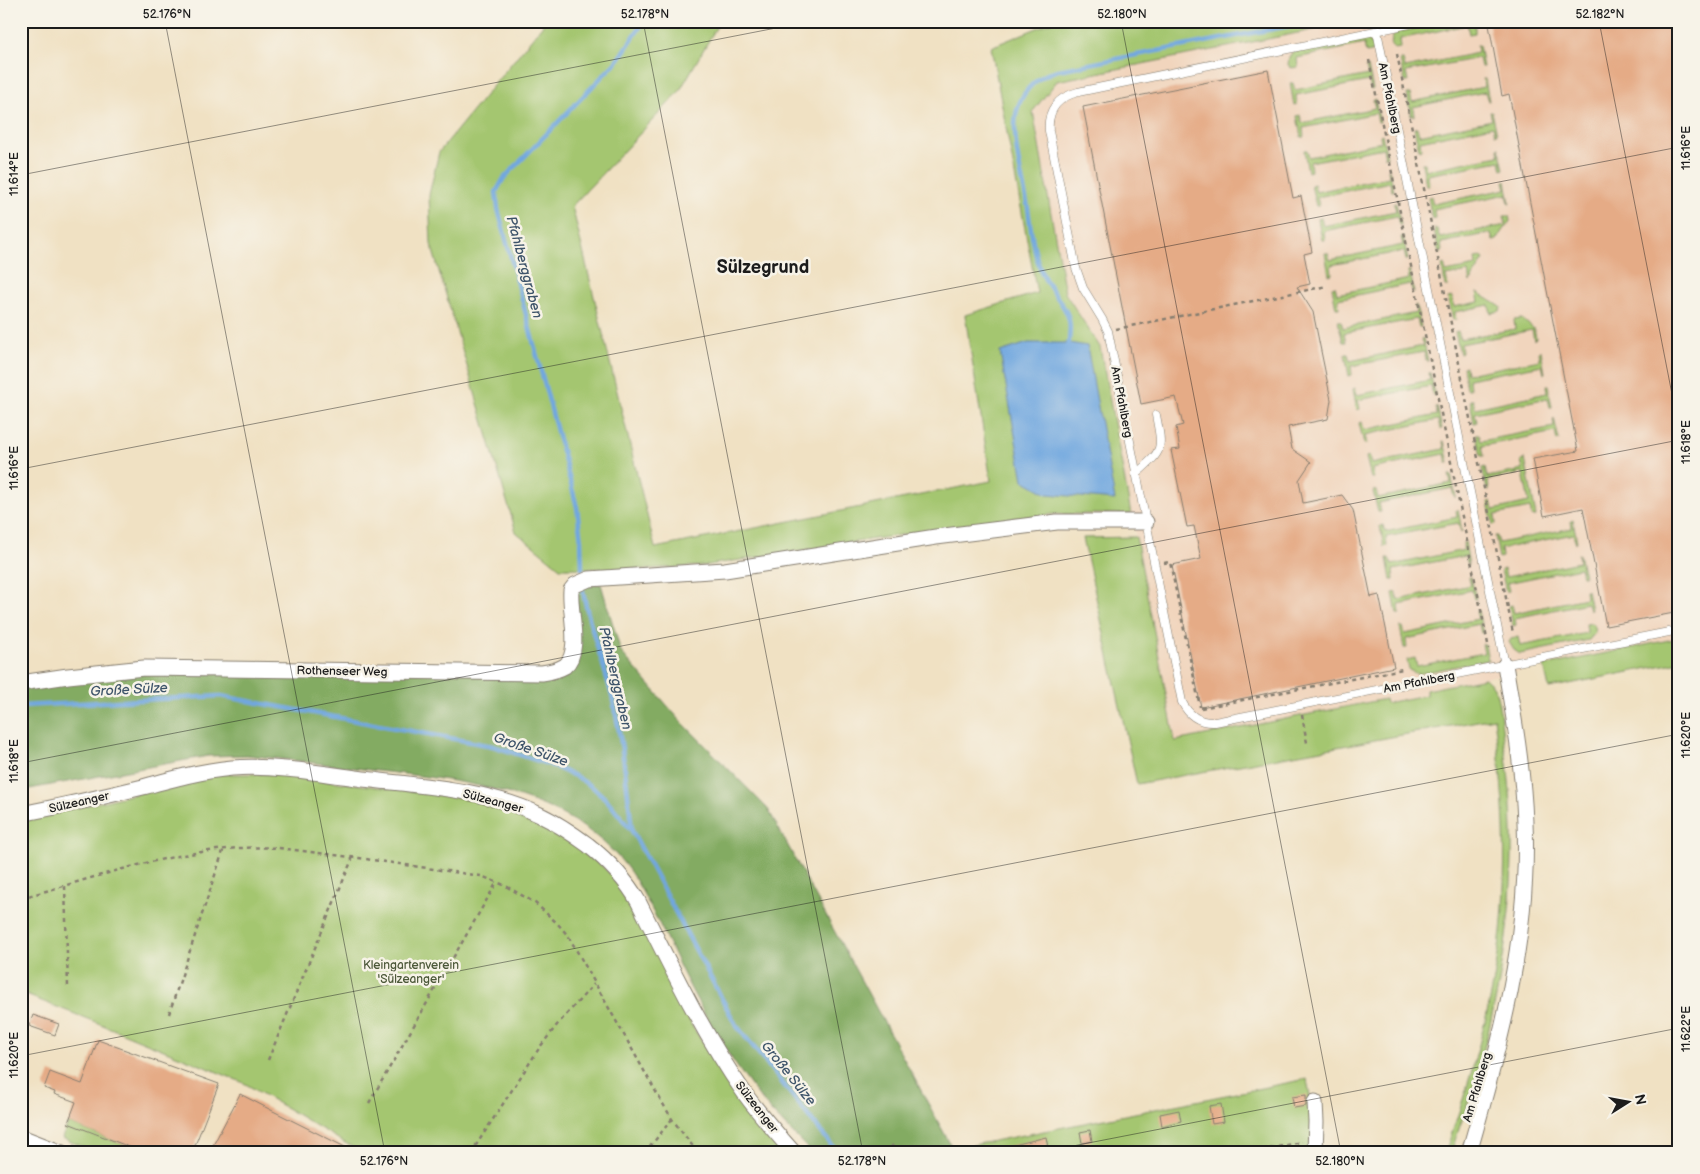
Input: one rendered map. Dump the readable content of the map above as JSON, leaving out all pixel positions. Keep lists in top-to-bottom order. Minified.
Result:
{"streets":{"street":["Am Pfahlberg","Rothenseer Weg","Sülzeanger"]},"crossings":[["Am Pfahlberg","Rothenseer Weg"]],"districts":["Sülzegrund"],"water":["Pfahlberggraben","Große Sülze"],"parks":["Kleingartenverein 'Sülzeanger'"],"north":"right","coordinates":["52.176°N","52.178°N","52.180°N","52.182°N","11.616°E","11.614°E","11.618°E","11.620°E","11.622°E"]}
